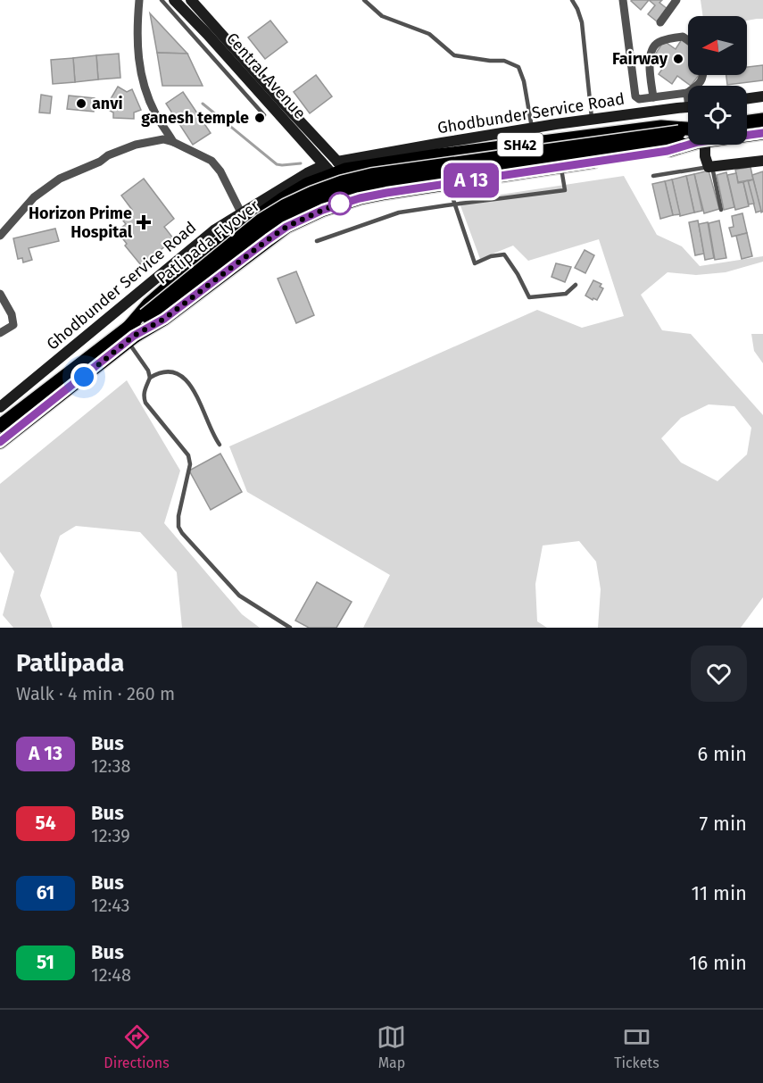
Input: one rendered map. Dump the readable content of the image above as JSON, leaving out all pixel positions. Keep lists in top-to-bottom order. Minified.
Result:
{"streets":{"main road":["SH42","Patlipada Flyover"],"street":["Central Avenue","Ghodbunder Service Road"]},"crossings":[["Central Avenue","Ghodbunder Service Road"],["Central Avenue","SH42"],["Ghodbunder Service Road","SH42"],["SH42","Patlipada Flyover"]],"places":{"other":["Fairway","anvi","ganesh temple"],"health":["Horizon Prime Hospital"]},"north":"left","page":{"on_map":"A 13","heading":["Patlipada","Walk · 4 min · 260 m"],"list":[{"mark":"A 13","name":"Bus","note":"12:38","value":"6 min"},{"mark":"54","name":"Bus","note":"12:39","value":"7 min"},{"mark":"61","name":"Bus","note":"12:43","value":"11 min"},{"mark":"51","name":"Bus","note":"12:48","value":"16 min"}],"tabs":["Directions","Map","Tickets"]}}
